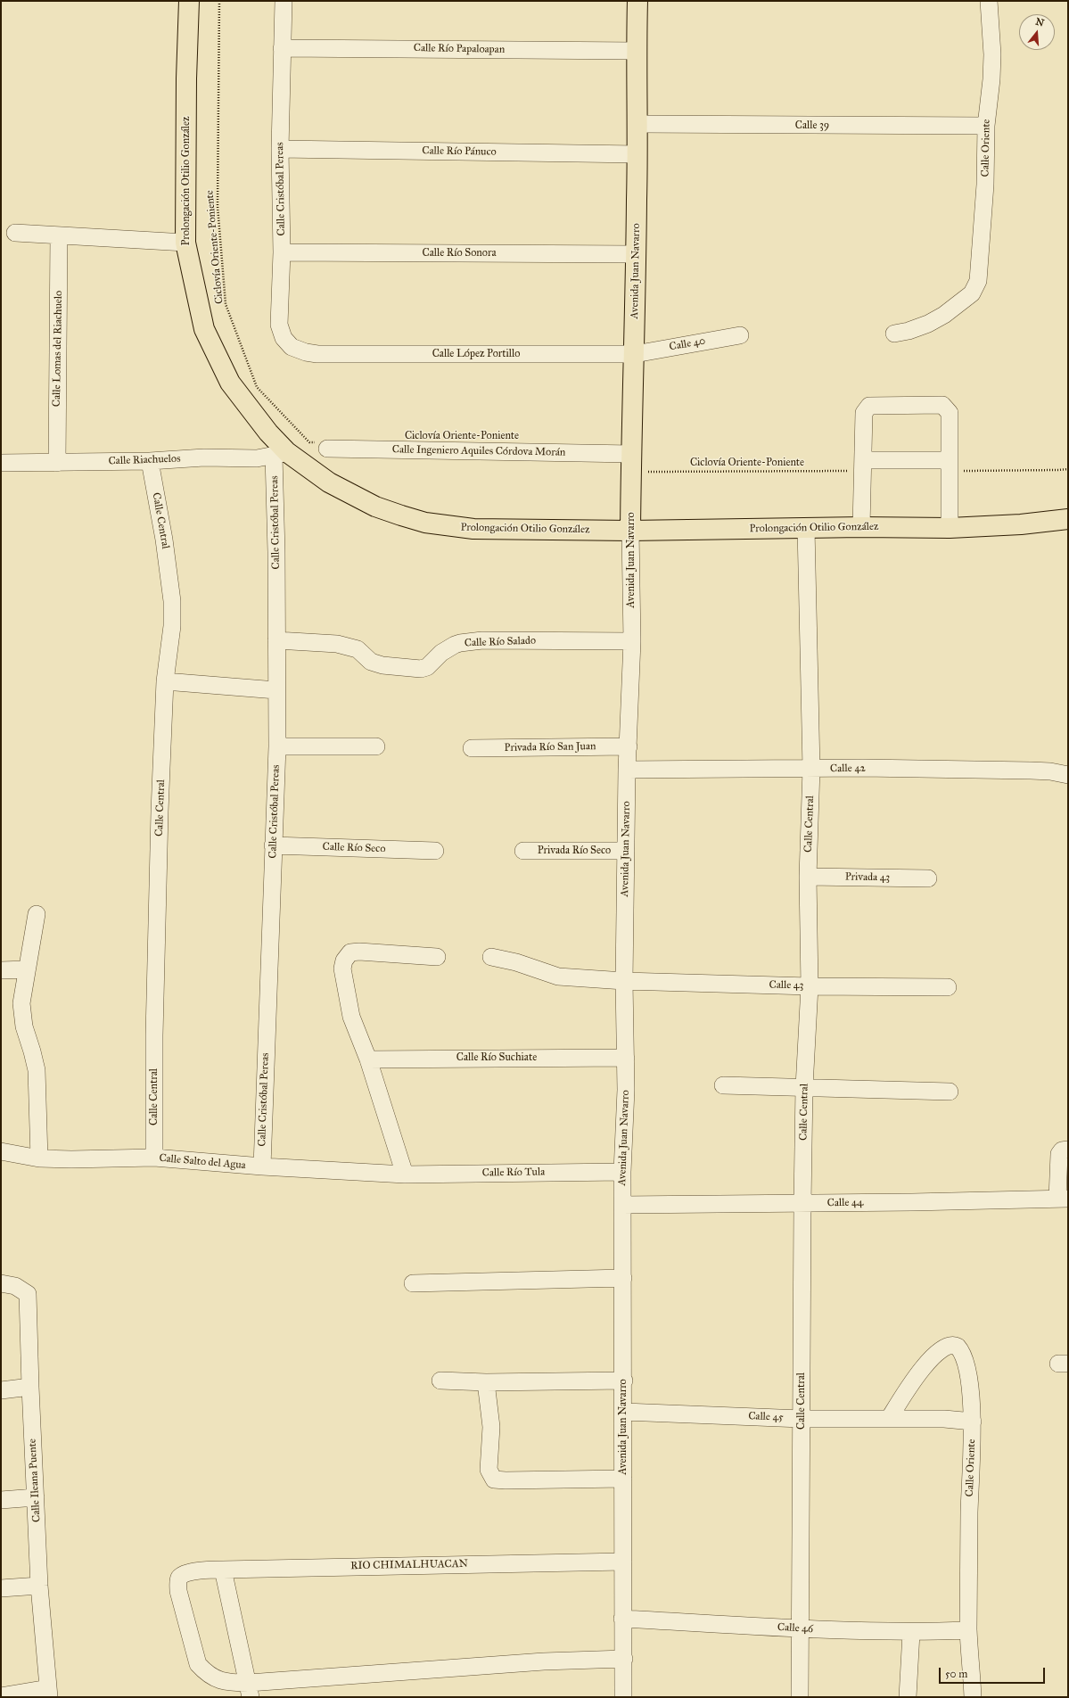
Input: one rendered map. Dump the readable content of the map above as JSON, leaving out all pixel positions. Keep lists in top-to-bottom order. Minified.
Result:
{"streets":{"main road":["Prolongación Otilio González","Avenida Juan Navarro"],"street":["Calle Río Papaloapan","Calle 39","Calle Oriente","Calle Río Pánuco","Calle Cristóbal Pereas","Calle Río Sonora","Calle 40","Calle Lomas del Riachuelo","Calle López Portillo","Calle Ingeniero Aquiles Córdova Morán","Calle Riachuelos","Calle Central","Calle Río Salado","Privada Río San Juan","Calle 42","Calle Río Seco","Privada Río Seco","Privada 43","Calle 43","Calle Río Suchiate","Calle Salto del Agua","Calle Río Tula","Calle 44","Calle 45","Calle Ileana Puente","RIO CHIMALHUACAN","Calle 46"],"path":["Ciclovía Oriente-Poniente"]},"crossings":[["Calle Río Papaloapan","Calle Cristóbal Pereas"],["Calle Río Papaloapan","Avenida Juan Navarro"],["Calle 39","Calle Oriente"],["Calle 39","Avenida Juan Navarro"],["Calle Oriente","Calle 45"],["Calle Oriente","Calle 46"],["Calle Río Pánuco","Calle Cristóbal Pereas"],["Calle Río Pánuco","Avenida Juan Navarro"],["Prolongación Otilio González","Calle Cristóbal Pereas"],["Prolongación Otilio González","Avenida Juan Navarro"],["Prolongación Otilio González","Calle Riachuelos"],["Prolongación Otilio González","Calle Central"],["Calle Cristóbal Pereas","Calle Río Sonora"],["Calle Cristóbal Pereas","Calle López Portillo"],["Calle Cristóbal Pereas","Calle Riachuelos"],["Calle Cristóbal Pereas","Calle Río Salado"],["Calle Cristóbal Pereas","Calle Río Seco"],["Calle Cristóbal Pereas","Calle Salto del Agua"],["Ciclovía Oriente-Poniente","Calle Ingeniero Aquiles Córdova Morán"],["Calle Río Sonora","Avenida Juan Navarro"],["Avenida Juan Navarro","Calle 40"],["Avenida Juan Navarro","Calle López Portillo"],["Avenida Juan Navarro","Calle Ingeniero Aquiles Córdova Morán"],["Avenida Juan Navarro","Calle Río Salado"],["Avenida Juan Navarro","Privada Río San Juan"],["Avenida Juan Navarro","Calle 42"],["Avenida Juan Navarro","Privada Río Seco"],["Avenida Juan Navarro","Calle 43"],["Avenida Juan Navarro","Calle Río Suchiate"],["Avenida Juan Navarro","Calle Río Tula"],["Avenida Juan Navarro","Calle 44"],["Avenida Juan Navarro","Calle 45"],["Avenida Juan Navarro","RIO CHIMALHUACAN"],["Avenida Juan Navarro","Calle 46"],["Calle 40","Calle López Portillo"],["Calle Lomas del Riachuelo","Calle Riachuelos"],["Calle Riachuelos","Calle Central"],["Calle Central","Calle 42"],["Calle Central","Privada 43"],["Calle Central","Calle 43"],["Calle Central","Calle Salto del Agua"],["Calle Central","Calle 44"],["Calle Central","Calle 45"],["Calle Central","Calle 46"],["Calle Salto del Agua","Calle Río Tula"]],"scale_bar":"50 m","north":"top"}
